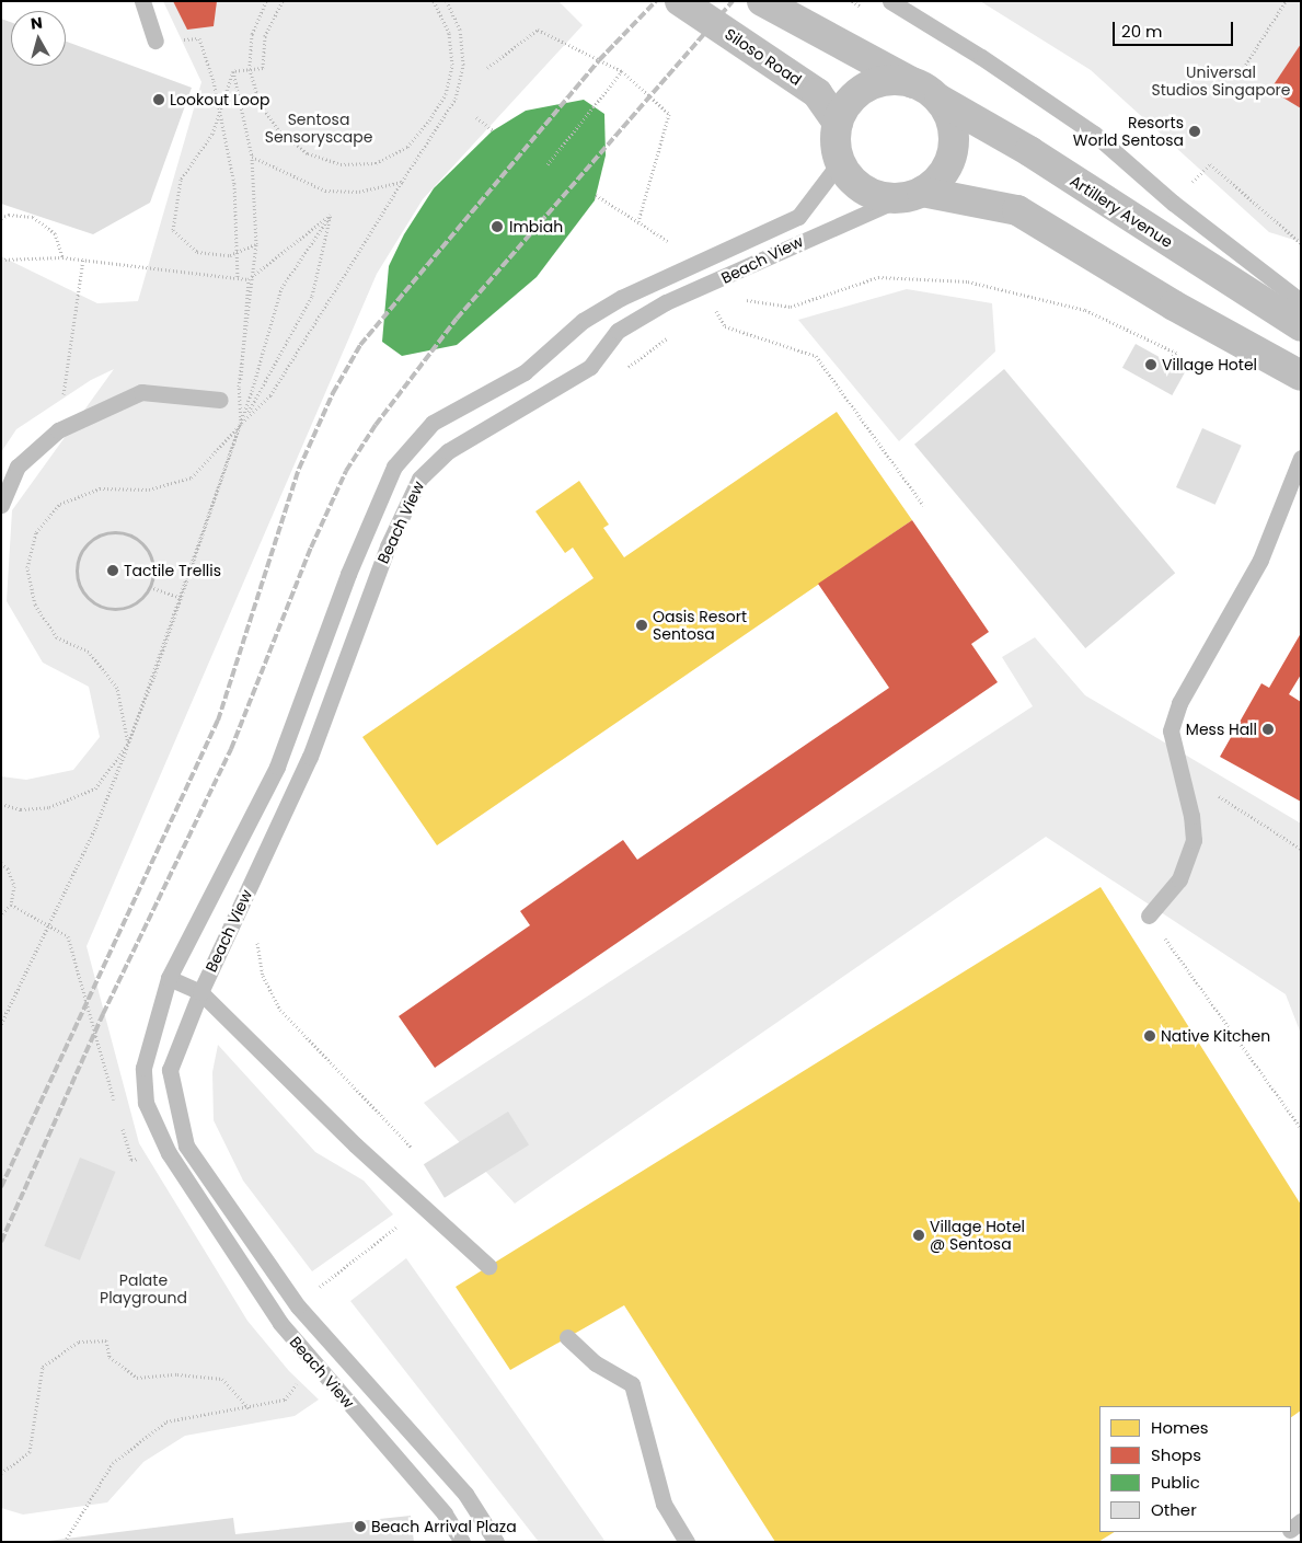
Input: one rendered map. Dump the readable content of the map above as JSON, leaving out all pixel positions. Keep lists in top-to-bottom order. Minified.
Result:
{"streets":{"street":["Siloso Road","Artillery Avenue"],"lane":["Beach View"]},"crossings":[["Siloso Road","Artillery Avenue"],["Siloso Road","Beach View"],["Artillery Avenue","Beach View"]],"parks":["Universal Studios Singapore","Sentosa Sensoryscape","Palate Playground"],"places":["Lookout Loop","Resorts World Sentosa","Imbiah","Village Hotel","Tactile Trellis","Oasis Resort Sentosa","Mess Hall","Native Kitchen","Village Hotel @ Sentosa","Beach Arrival Plaza"],"legend":["Homes","Shops","Public","Other"],"scale_bar":"20 m","north":"top"}
